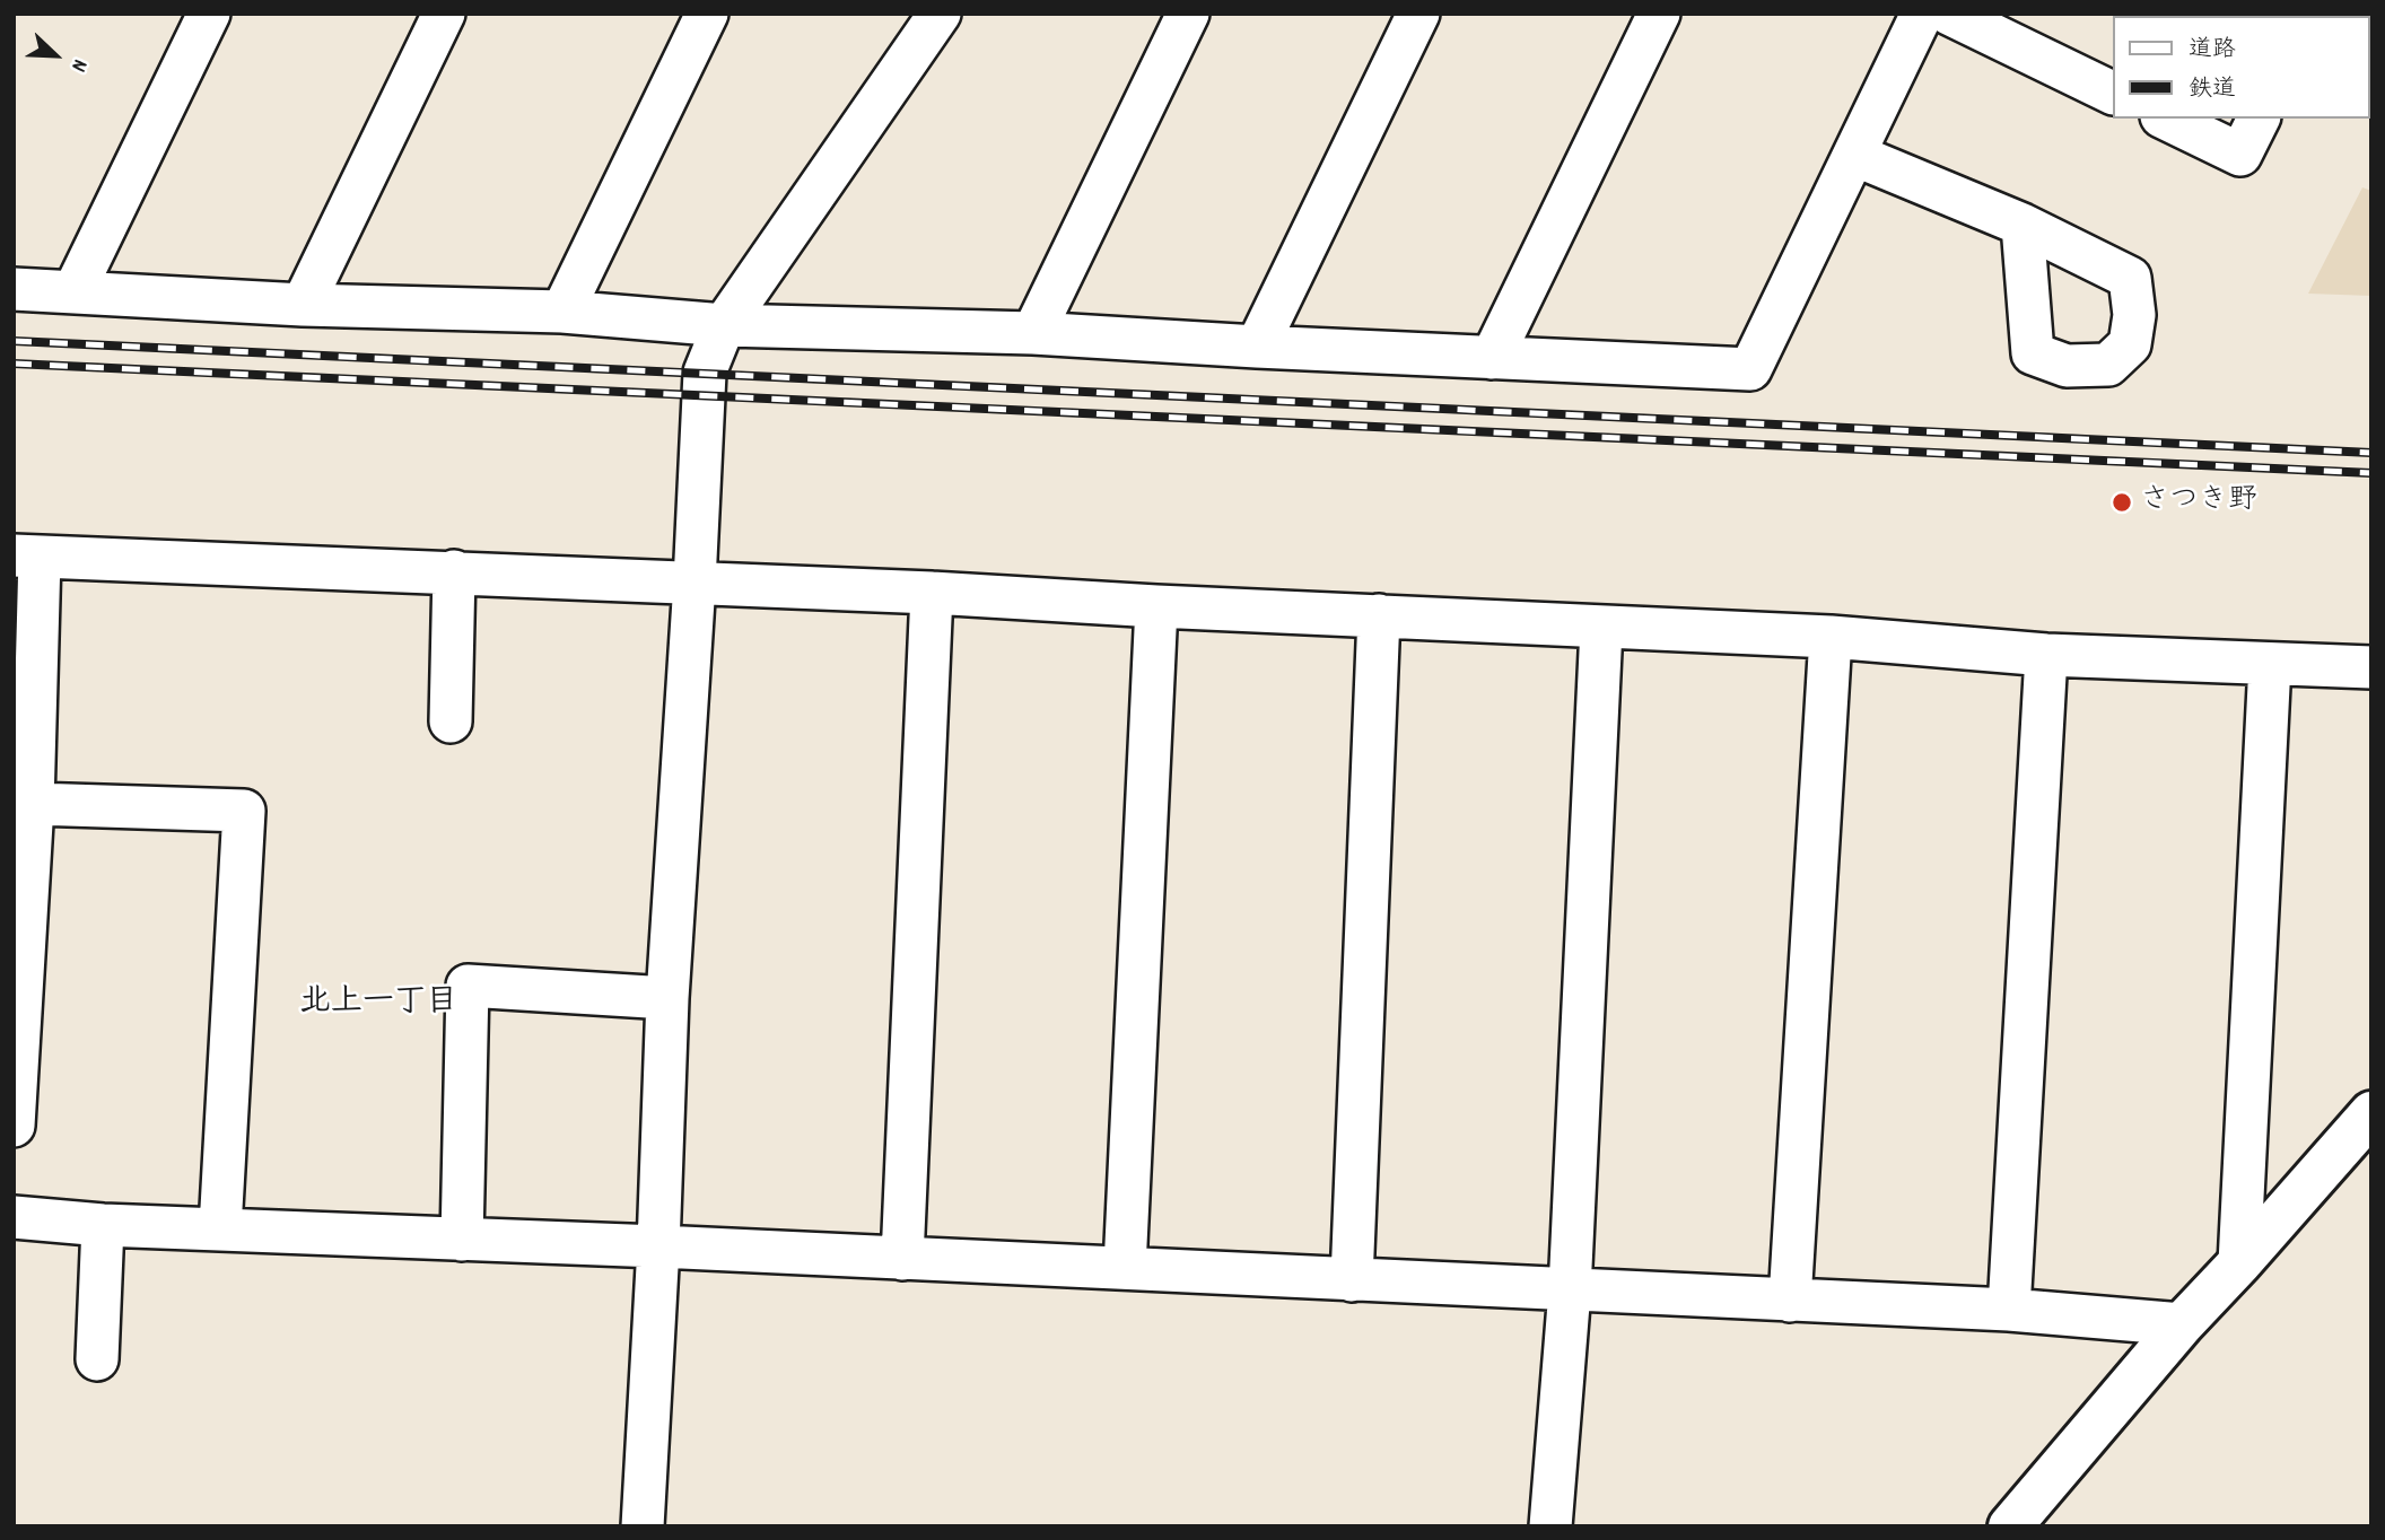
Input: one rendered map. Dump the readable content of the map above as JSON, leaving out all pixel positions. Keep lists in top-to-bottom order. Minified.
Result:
{"districts":["北上一丁目"],"places":["さつき野"],"legend":["道路","鉄道"],"north":"bottom right"}
